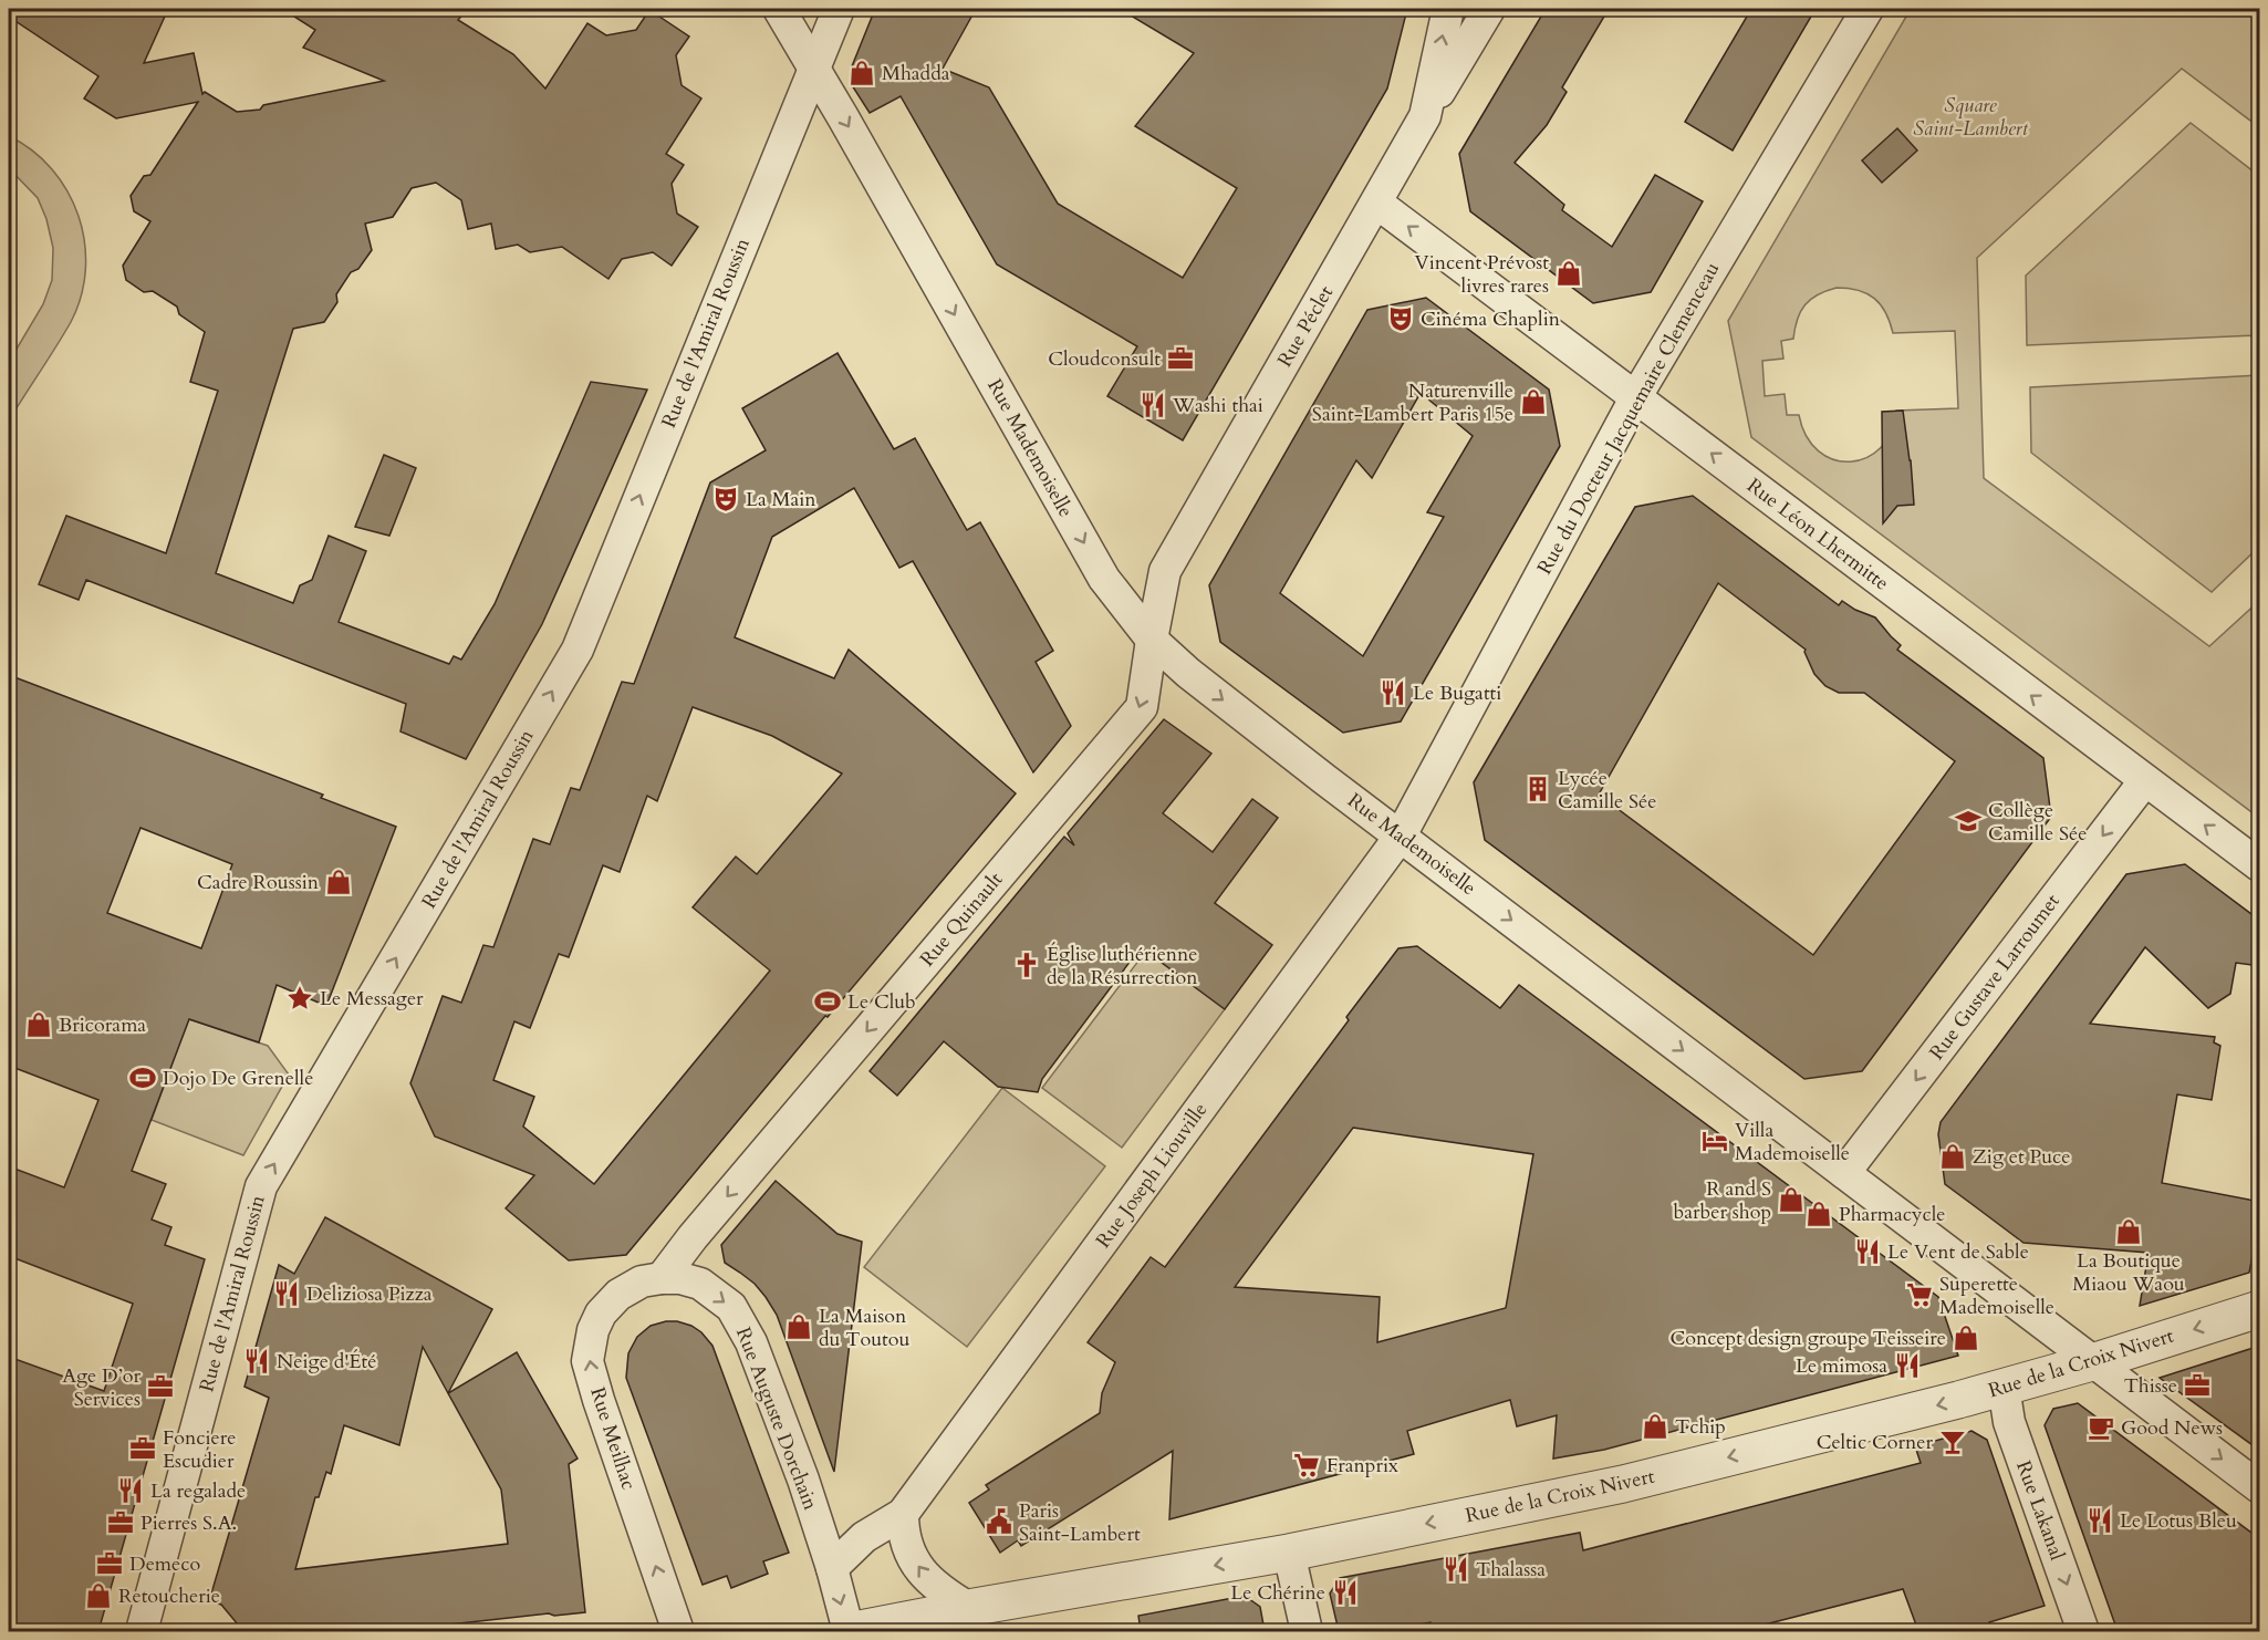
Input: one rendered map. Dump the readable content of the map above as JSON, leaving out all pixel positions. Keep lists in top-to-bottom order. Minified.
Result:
{"streets":{"street":["Rue Péclet","Rue de l'Amiral Roussin","Rue du Docteur Jacquemaire Clemenceau","Rue Mademoiselle","Rue Léon Lhermitte","Rue Quinault","Rue Gustave Larroumet","Rue Joseph Liouville","Rue de la Croix Nivert","Rue Auguste Dorchain","Rue Meilhac","Rue Lakanal"]},"crossings":[["Rue Péclet","Rue Mademoiselle"],["Rue Péclet","Rue Léon Lhermitte"],["Rue Péclet","Rue Quinault"],["Rue de l'Amiral Roussin","Rue Mademoiselle"],["Rue du Docteur Jacquemaire Clemenceau","Rue Mademoiselle"],["Rue du Docteur Jacquemaire Clemenceau","Rue Léon Lhermitte"],["Rue du Docteur Jacquemaire Clemenceau","Rue Joseph Liouville"],["Rue Mademoiselle","Rue Quinault"],["Rue Mademoiselle","Rue Gustave Larroumet"],["Rue Mademoiselle","Rue Joseph Liouville"],["Rue Mademoiselle","Rue de la Croix Nivert"],["Rue Léon Lhermitte","Rue Gustave Larroumet"],["Rue Quinault","Rue Auguste Dorchain"],["Rue Quinault","Rue Meilhac"],["Rue Joseph Liouville","Rue Auguste Dorchain"],["Rue de la Croix Nivert","Rue Lakanal"],["Rue Auguste Dorchain","Rue Meilhac"]],"one_way":["Rue de l'Amiral Roussin","Rue Mademoiselle","Rue Léon Lhermitte","Rue Quinault","Rue Gustave Larroumet","Rue de la Croix Nivert","Rue Auguste Dorchain","Rue Meilhac","Rue Lakanal"],"parks":["Square Saint-Lambert"],"places":{"shop":["Mhadda","Vincent Prévost livres rares","Naturenville Saint-Lambert Paris 15e","Cadre Roussin","Bricorama","Zig et Puce","R and S barber shop","Pharmacycle","La Boutique Miaou Waou","La Maison du Toutou","Concept design groupe Teisseire","Tchip","Retoucherie"],"theatre":["Cinéma Chaplin","La Main"],"office":["Cloudconsult","Thisse","Age D’or Services","Fonciere Escudier","Pierres S.A.","Demeco"],"restaurant":["Washi thai","Le Bugatti","Le Vent de Sable","Deliziosa Pizza","Neige d'Été","Le mimosa","La regalade","Le Lotus Bleu","Thalassa","Le Chérine"],"building":["Lycée Camille Sée"],"school or university":["Collège Camille Sée"],"church":["Église luthérienne de la Résurrection"],"place":["Le Messager"],"sports":["Le Club","Dojo De Grenelle"],"hotel":["Villa Mademoiselle"],"supermarket":["Superette Mademoiselle","Franprix"],"cafe":["Good News"],"bar":["Celtic Corner"],"public building":["Paris Saint-Lambert"]}}
